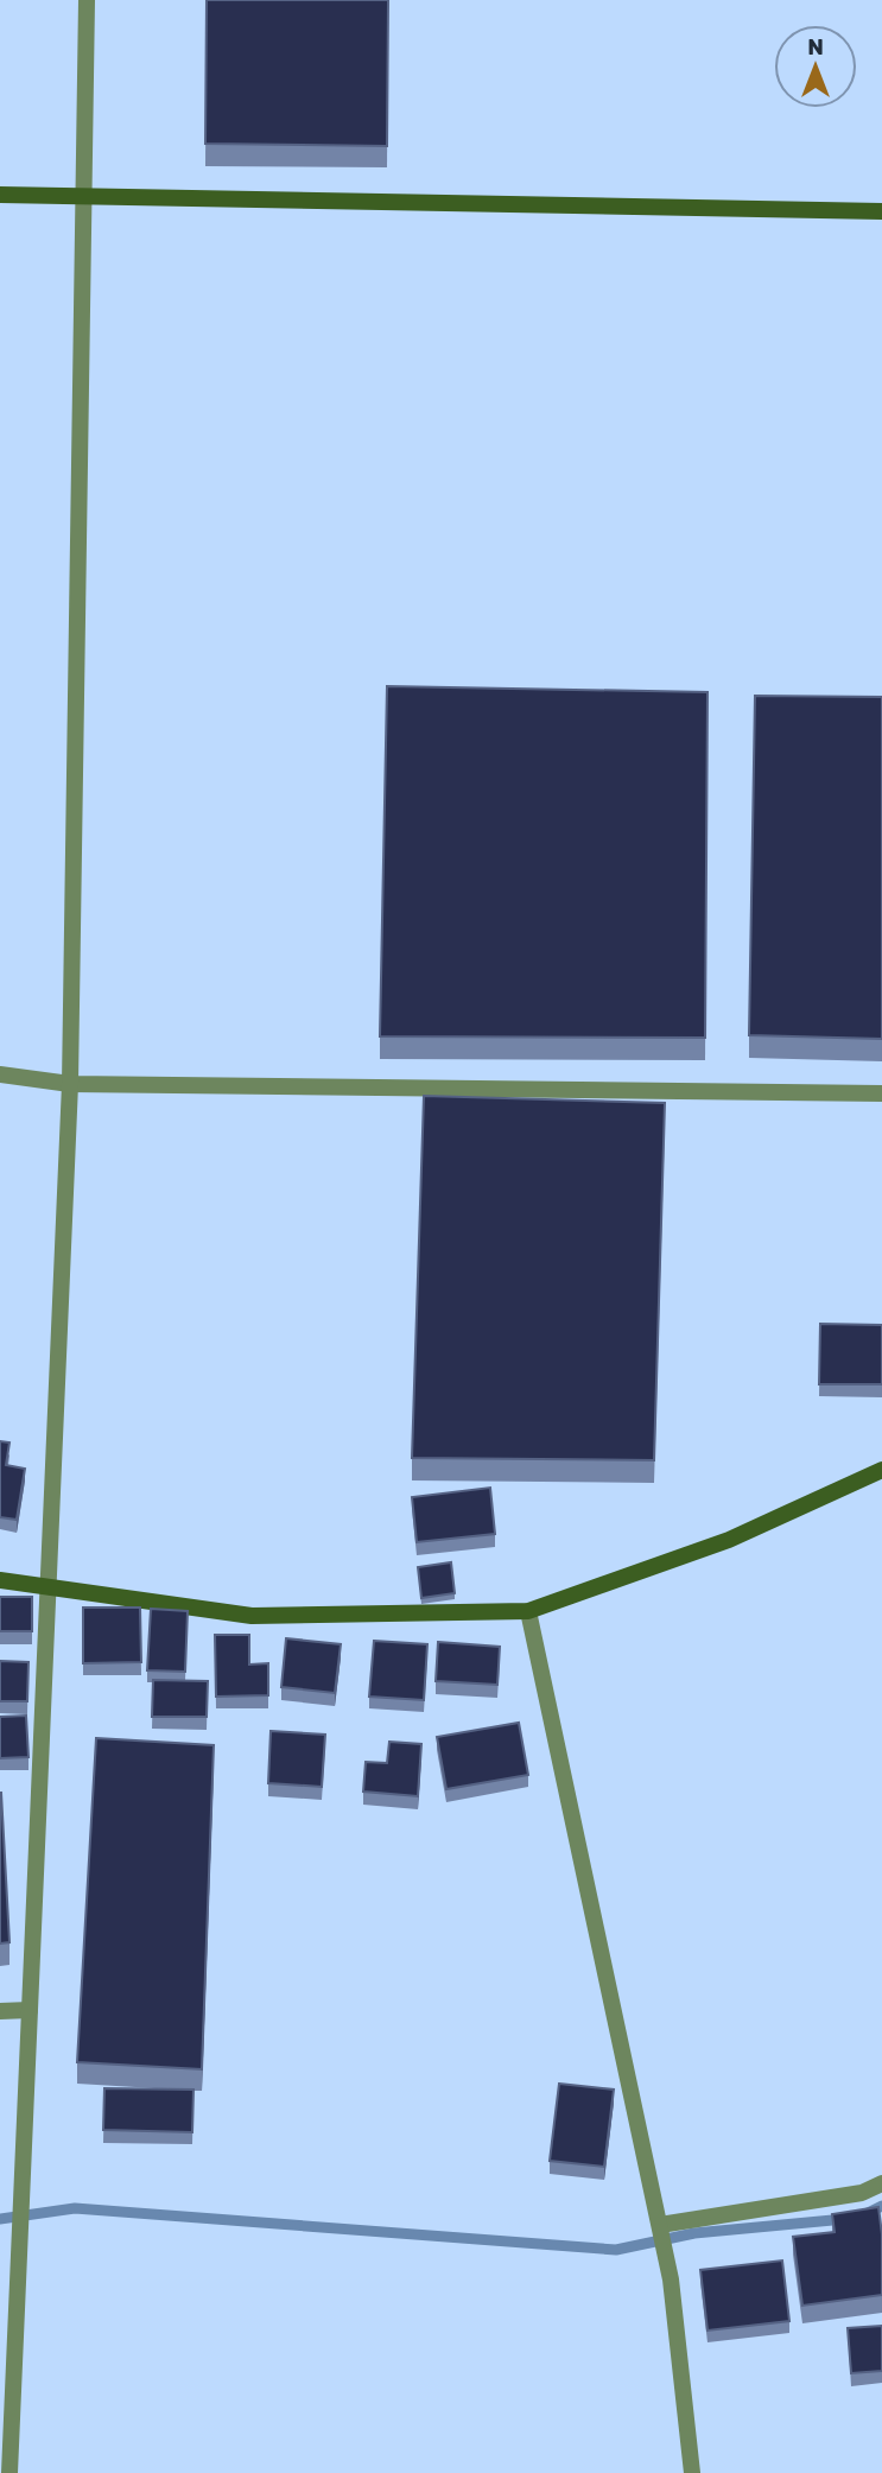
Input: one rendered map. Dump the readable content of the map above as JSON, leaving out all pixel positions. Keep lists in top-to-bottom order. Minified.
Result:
{"north":"top"}
